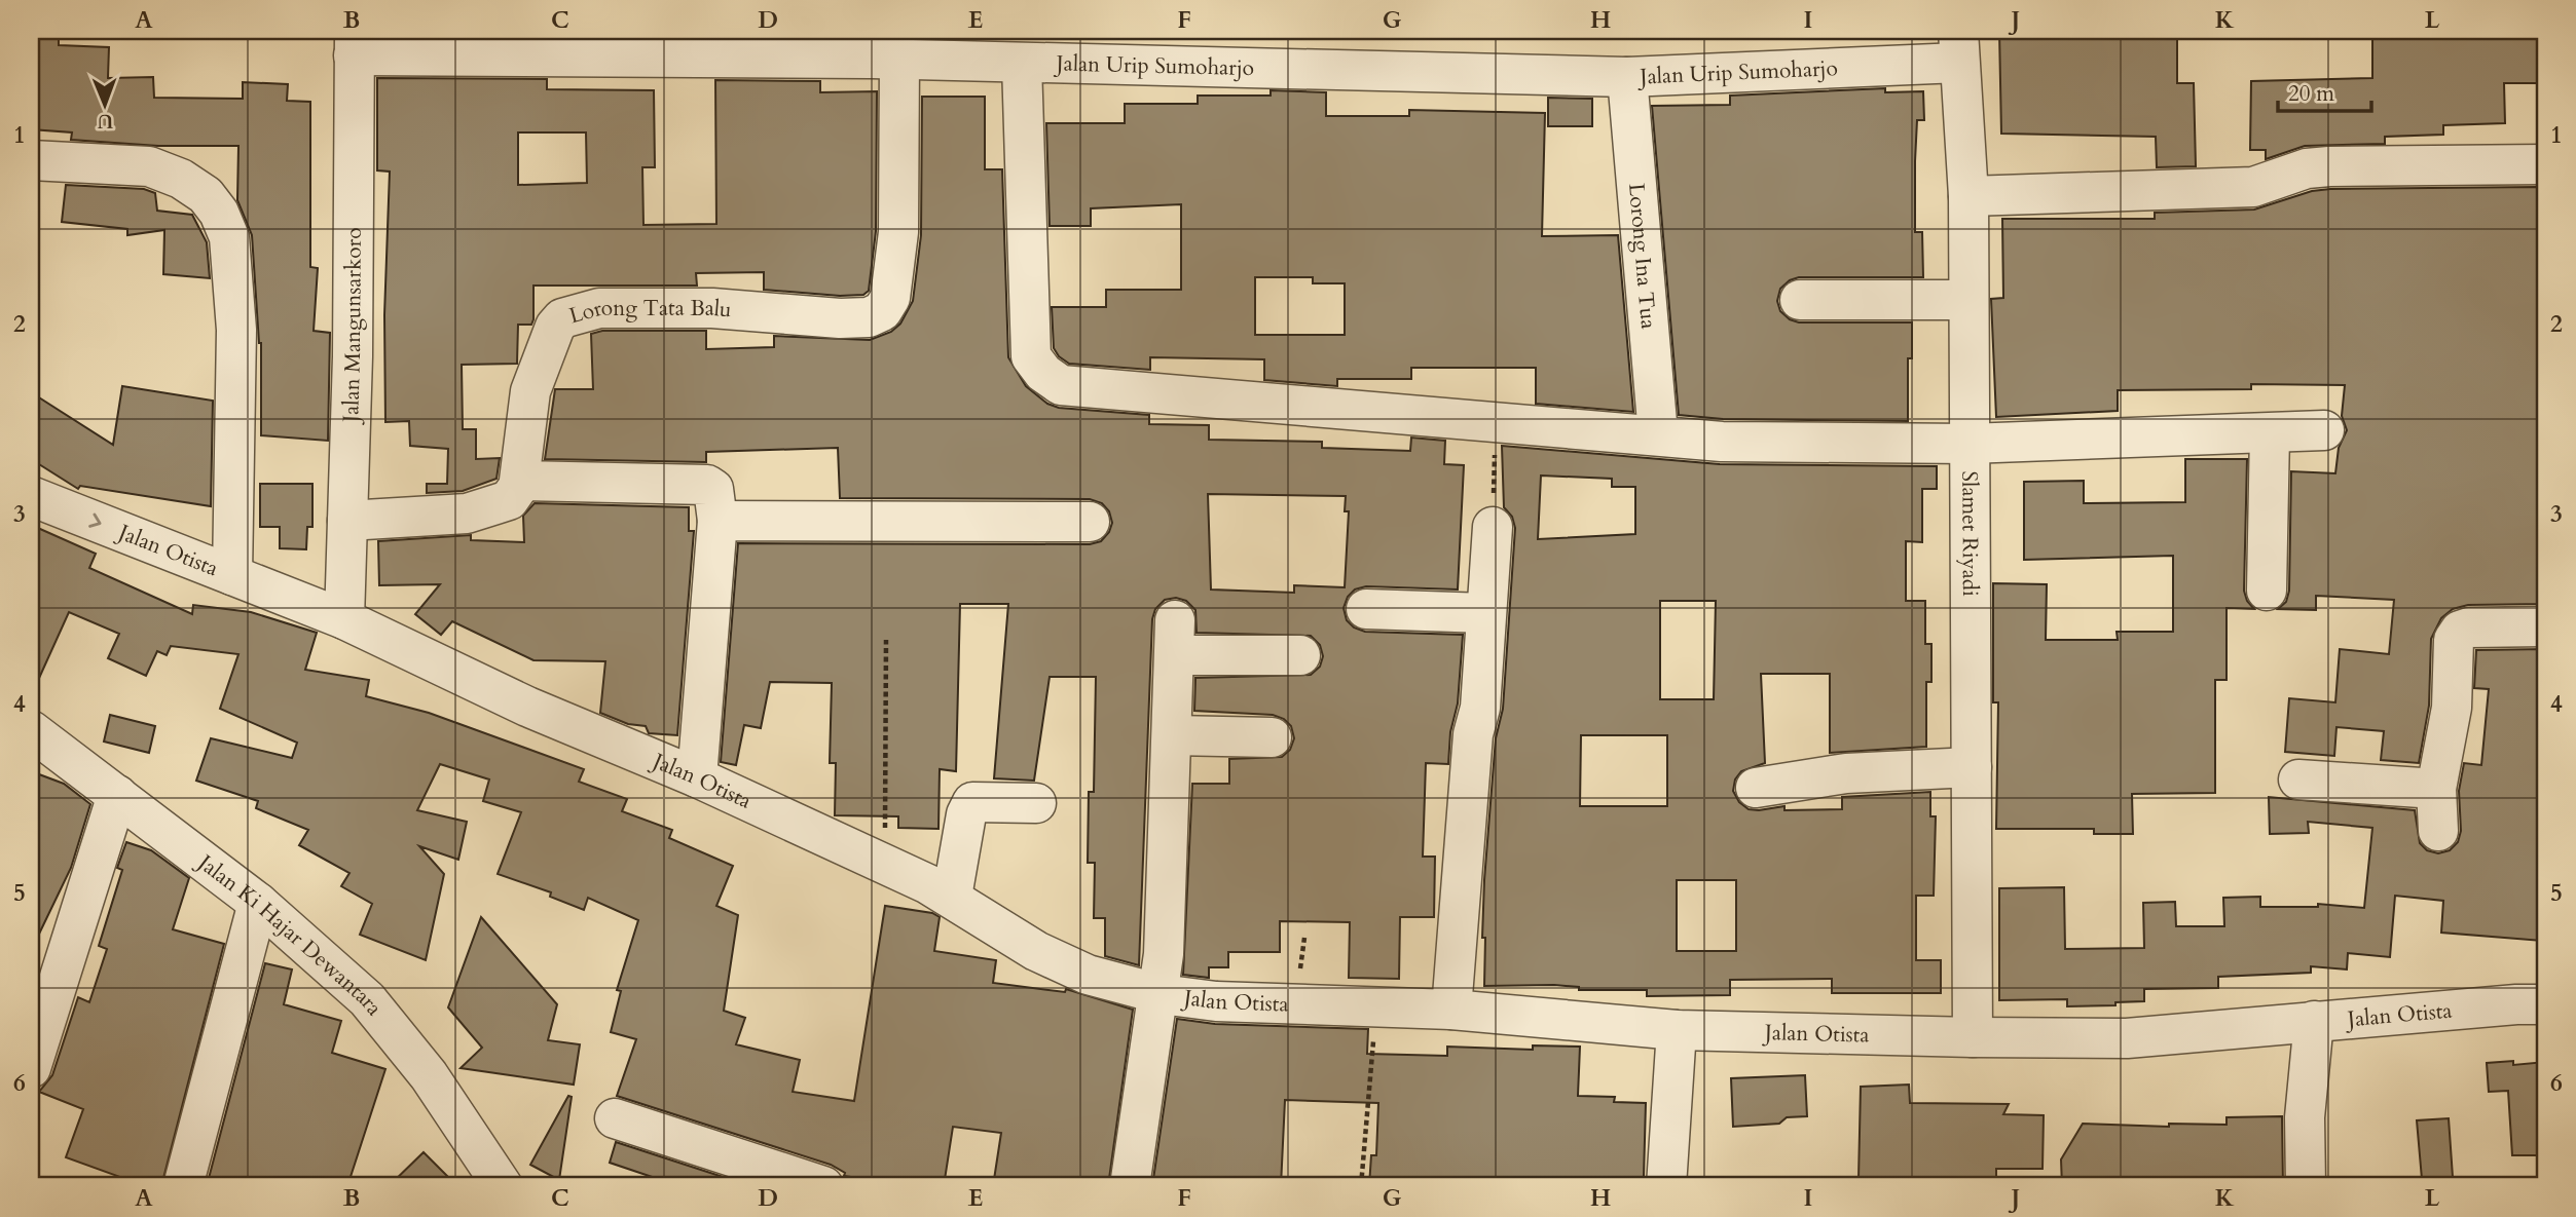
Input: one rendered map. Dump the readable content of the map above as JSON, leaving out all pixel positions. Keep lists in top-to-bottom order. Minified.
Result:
{"streets":{"street":["Jalan Urip Sumoharjo","Lorong Ina Tua","Lorong Tata Balu","Jalan Mangunsarkoro","Slamet Riyadi","Jalan Otista","Jalan Ki Hajar Dewantara"]},"crossings":[["Jalan Urip Sumoharjo","Lorong Ina Tua"],["Jalan Urip Sumoharjo","Lorong Tata Balu"],["Jalan Urip Sumoharjo","Jalan Mangunsarkoro"],["Jalan Urip Sumoharjo","Slamet Riyadi"],["Jalan Mangunsarkoro","Jalan Otista"],["Slamet Riyadi","Jalan Otista"]],"scale_bar":"20 m","north":"bottom","grid":{"columns":["A","B","C","D","E","F","G","H","I","J","K","L"],"rows":["1","2","3","4","5","6"]}}
